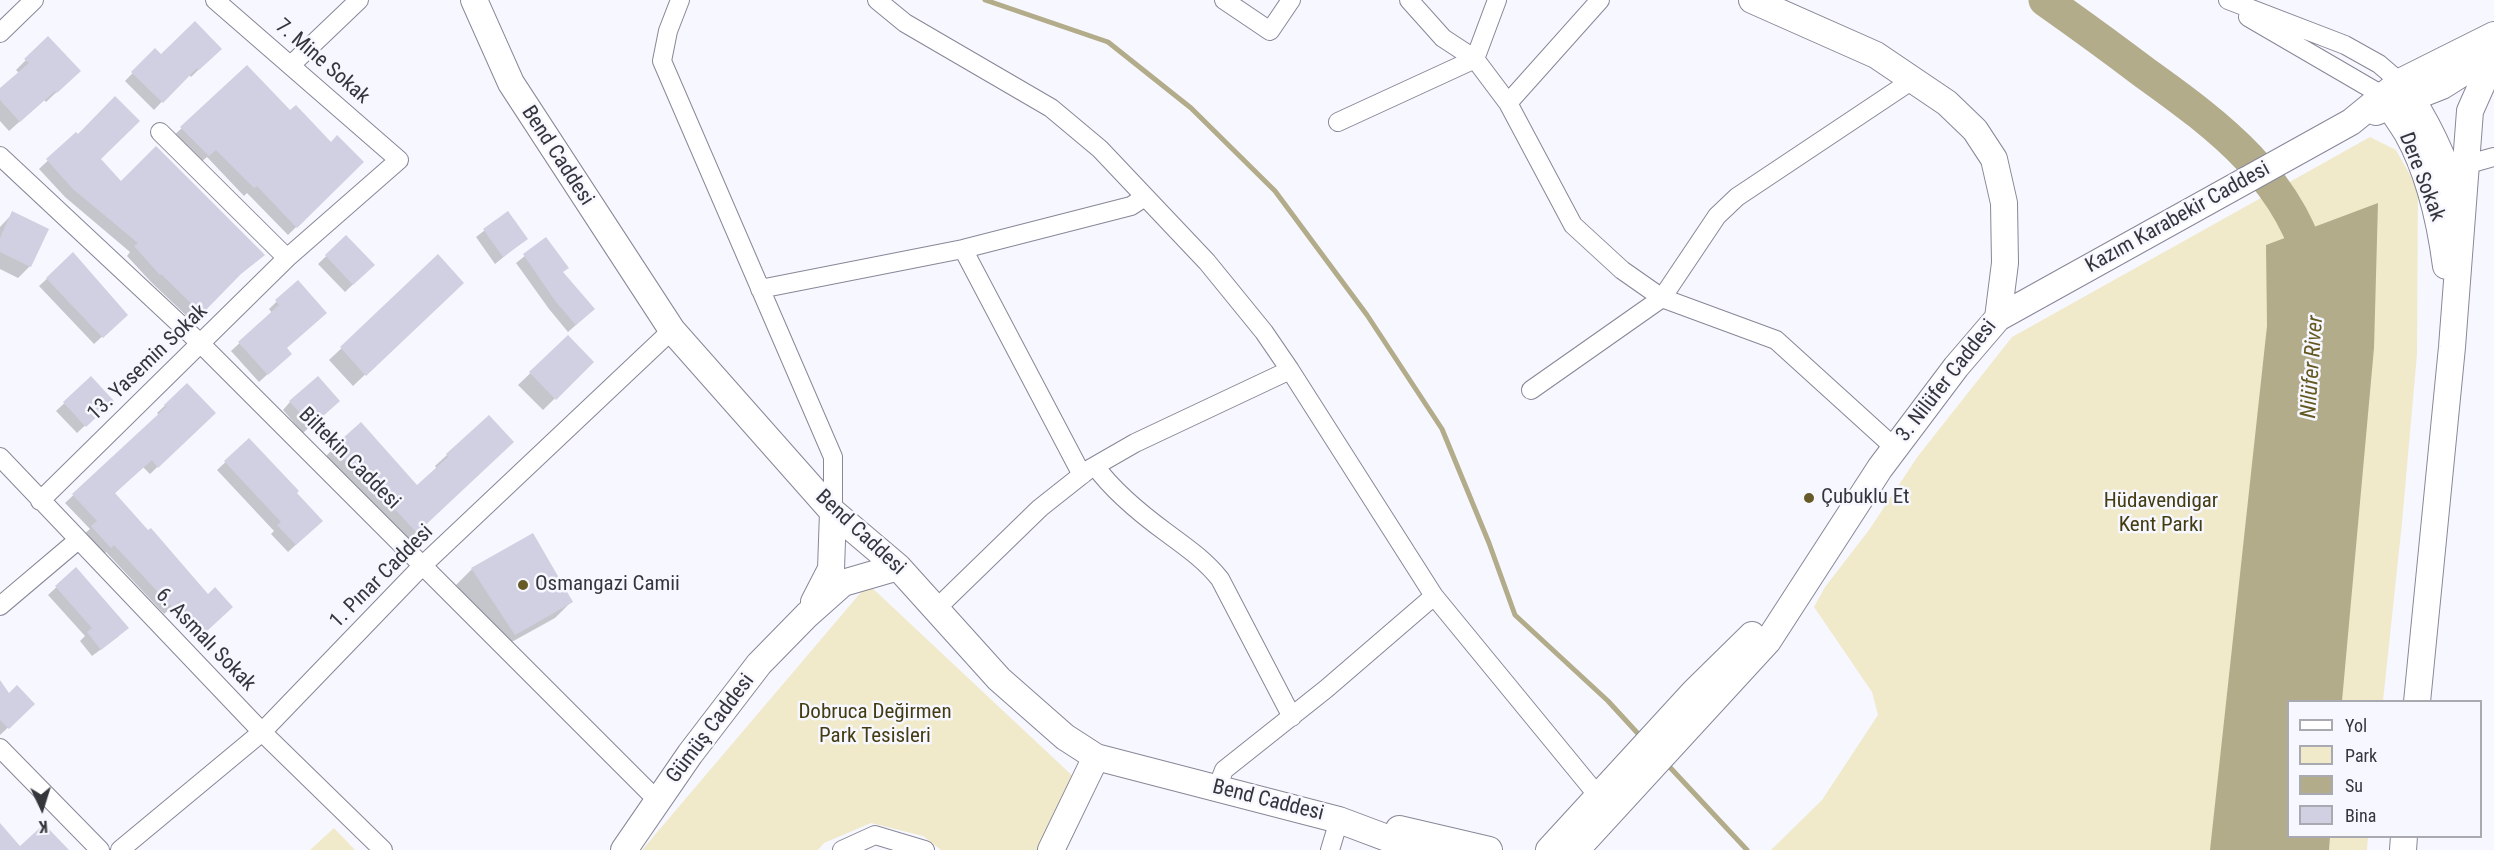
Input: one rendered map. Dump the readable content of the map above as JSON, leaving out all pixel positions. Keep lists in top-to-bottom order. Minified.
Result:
{"streets":{"main road":["Bend Caddesi","Dere Sokak","Kazım Karabekir Caddesi","3. Nilüfer Caddesi","Gümüş Caddesi"],"street":["7. Mine Sokak","13. Yasemin Sokak","Biltekin Caddesi","1. Pınar Caddesi","6. Asmalı Sokak"]},"crossings":[["7. Mine Sokak","13. Yasemin Sokak"],["Bend Caddesi","1. Pınar Caddesi"],["Dere Sokak","Kazım Karabekir Caddesi"],["Kazım Karabekir Caddesi","3. Nilüfer Caddesi"],["13. Yasemin Sokak","Biltekin Caddesi"],["13. Yasemin Sokak","6. Asmalı Sokak"],["Biltekin Caddesi","1. Pınar Caddesi"],["Biltekin Caddesi","Gümüş Caddesi"],["1. Pınar Caddesi","6. Asmalı Sokak"]],"water":["Nilüfer River"],"parks":["Hüdavendigar Kent Parkı","Dobruca Değirmen Park Tesisleri"],"places":["Çubuklu Et","Osmangazi Camii"],"legend":["Yol","Park","Su","Bina"],"north":"bottom"}
